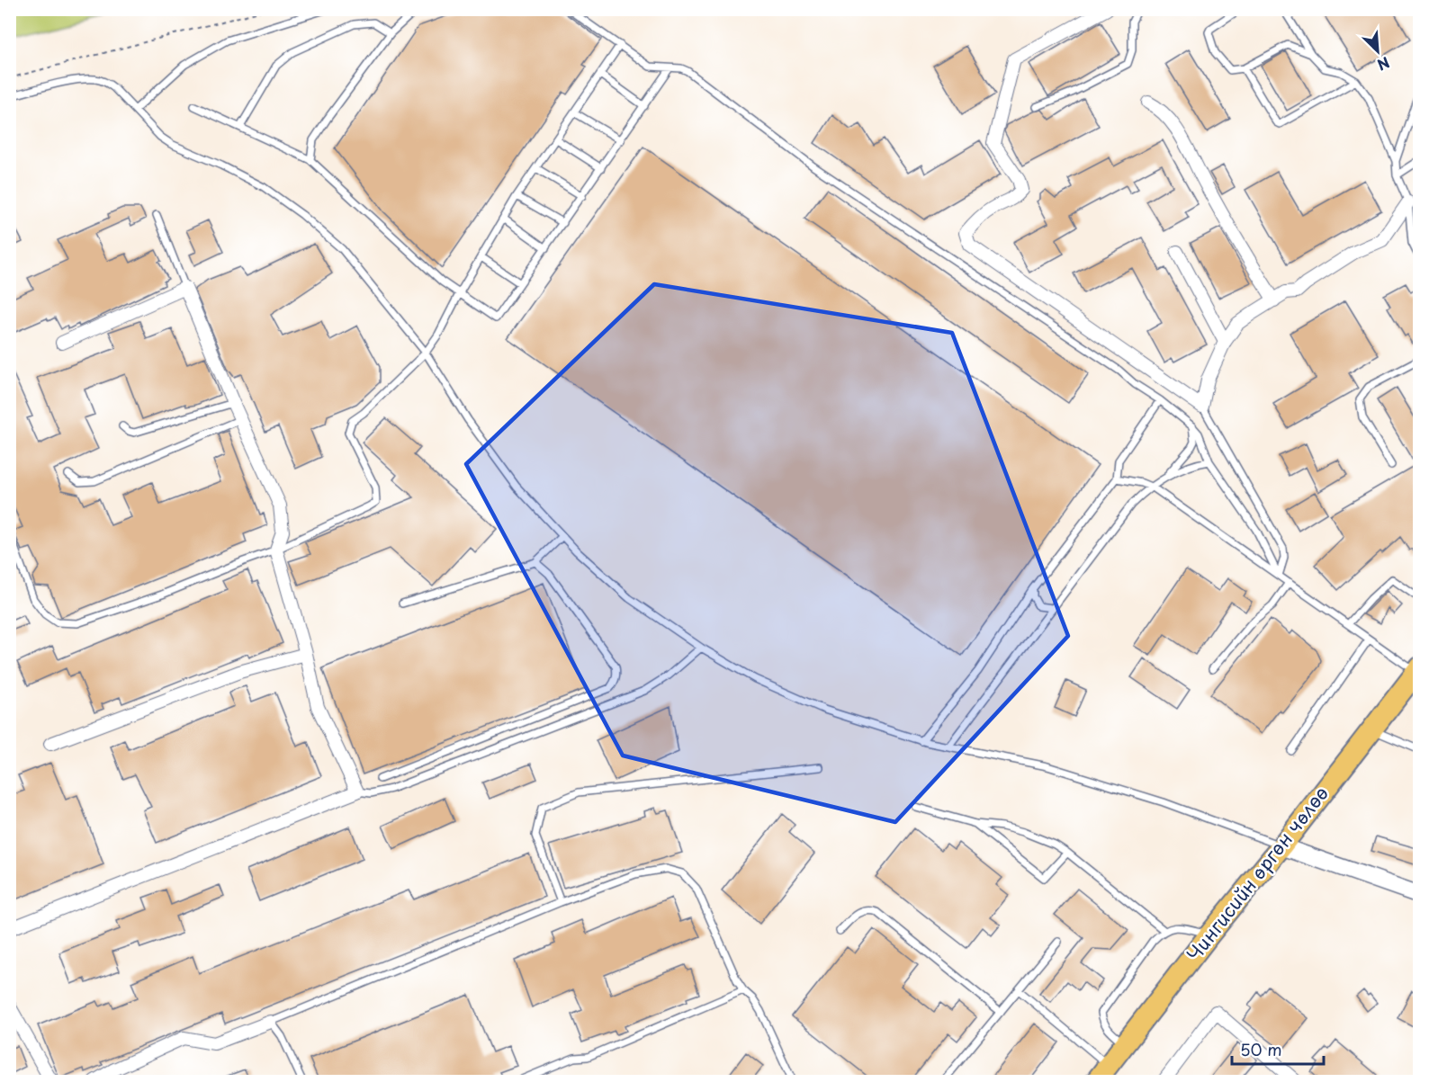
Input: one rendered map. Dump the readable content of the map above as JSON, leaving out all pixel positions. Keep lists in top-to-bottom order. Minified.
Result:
{"streets":{"highway":["Чингисийн өргөн чөлөө"]},"scale_bar":"50 m","north":"bottom right"}
